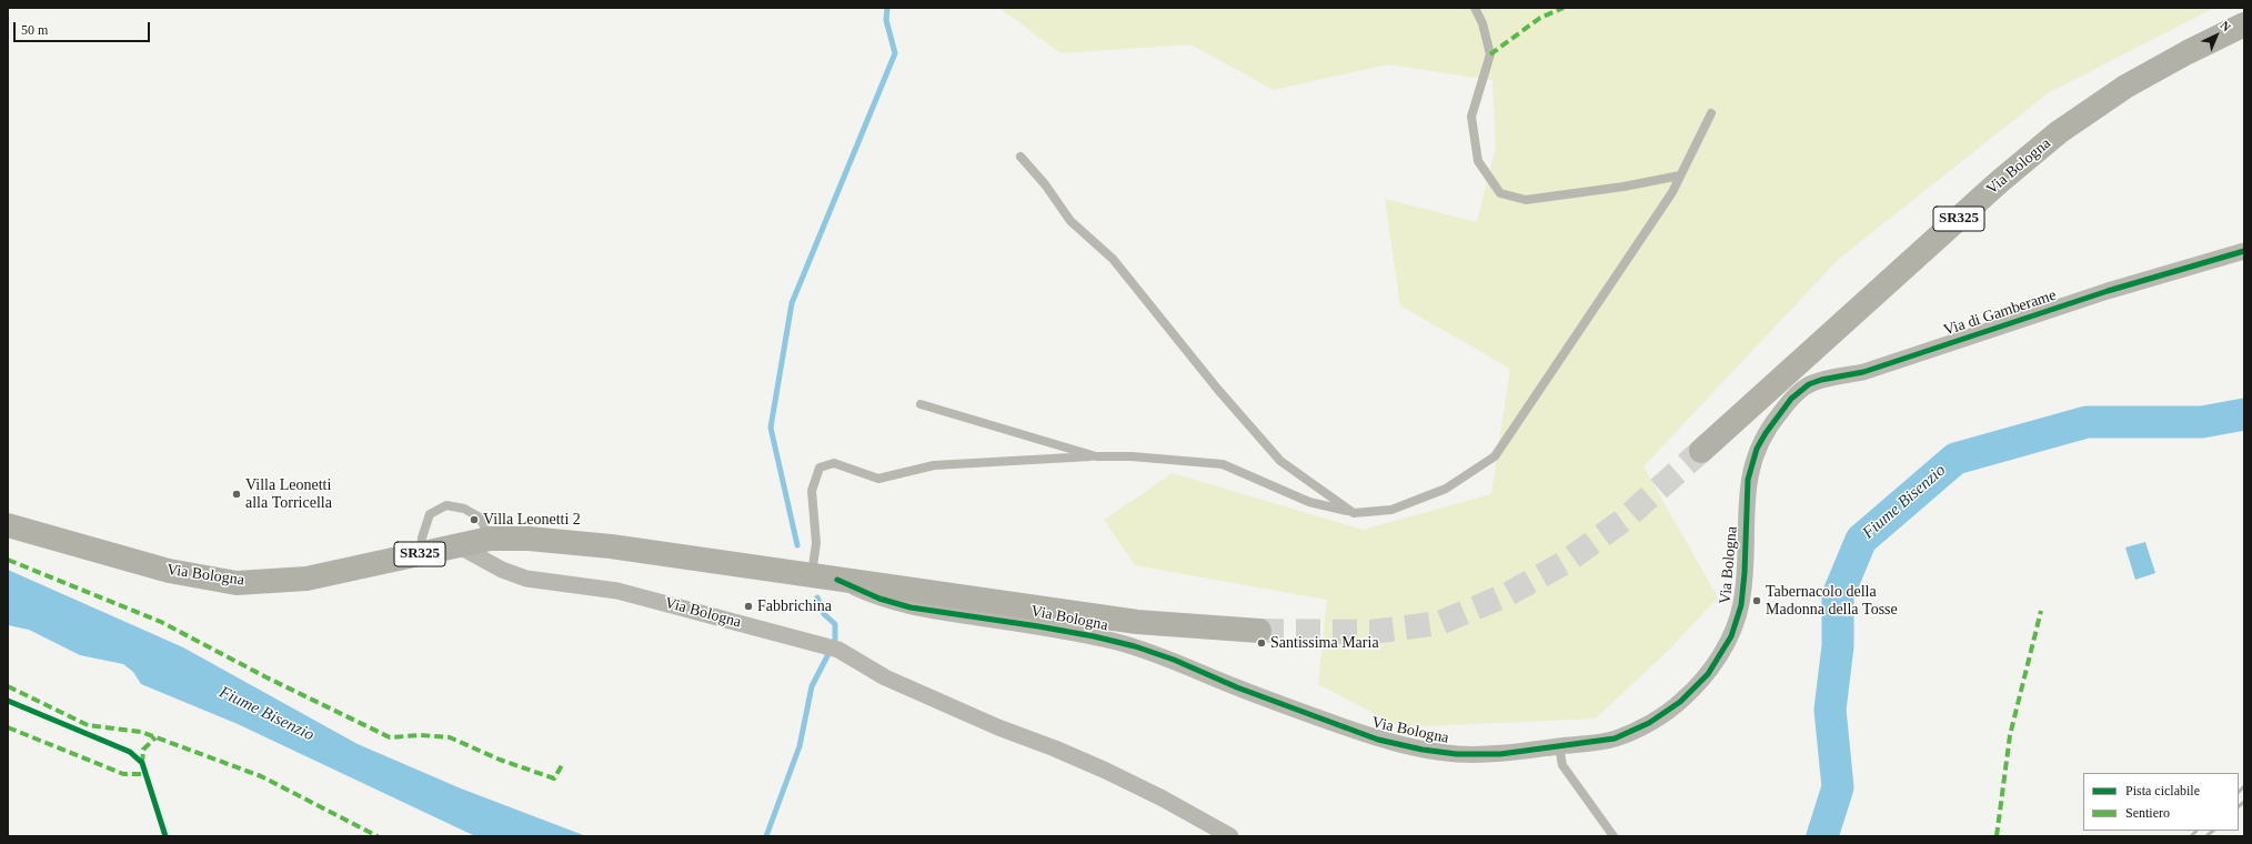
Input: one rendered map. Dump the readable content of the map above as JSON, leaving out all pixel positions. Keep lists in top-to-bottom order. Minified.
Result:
{"streets":{"main road":["Via Bologna","SR325"],"street":["Via di Gamberame"]},"crossings":[["Via Bologna","Via di Gamberame"]],"water":["Fiume Bisenzio"],"places":["Villa Leonetti alla Torricella","Villa Leonetti 2","Tabernacolo della Madonna della Tosse","Fabbrichina","Santissima Maria"],"legend":["Pista ciclabile","Sentiero"],"scale_bar":"50 m","north":"top right"}
